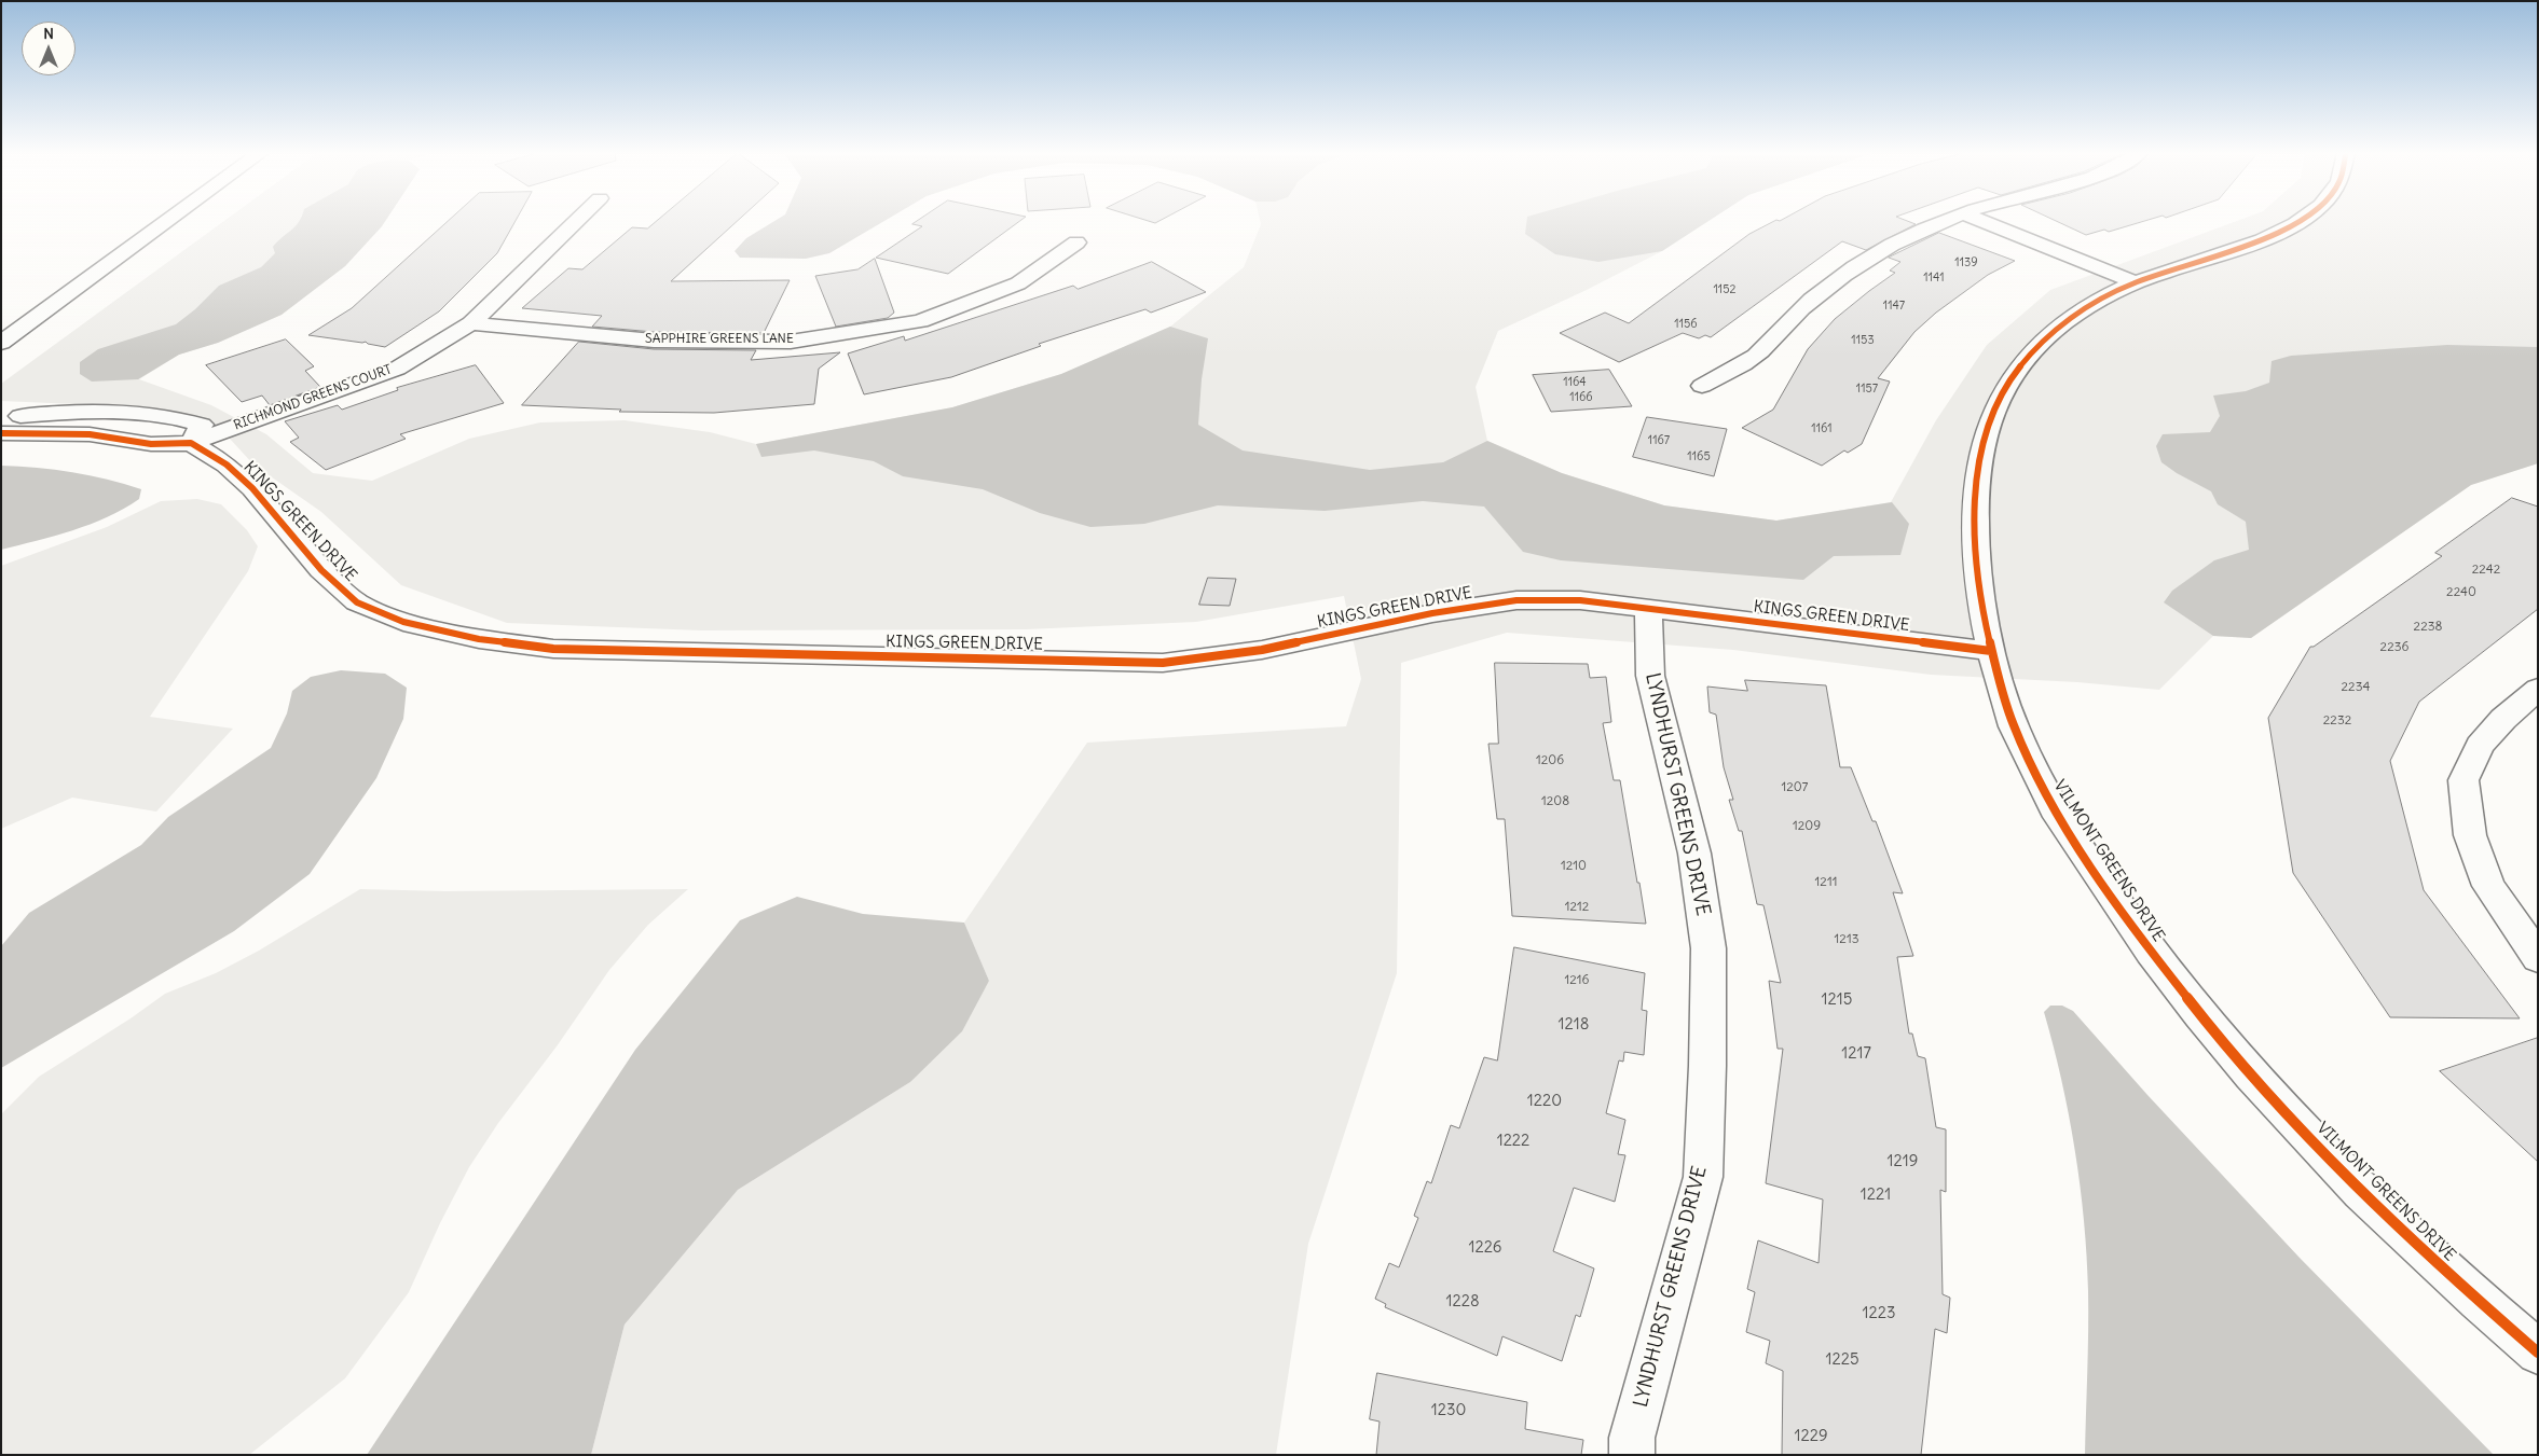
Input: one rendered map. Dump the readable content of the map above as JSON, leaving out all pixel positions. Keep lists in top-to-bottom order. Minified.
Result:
{"streets":{"street":["SAPPHIRE GREENS LANE","RICHMOND GREENS COURT","KINGS GREEN DRIVE","LYNDHURST GREENS DRIVE","VILMONT GREENS DRIVE"]},"crossings":[["SAPPHIRE GREENS LANE","RICHMOND GREENS COURT"],["RICHMOND GREENS COURT","KINGS GREEN DRIVE"],["KINGS GREEN DRIVE","LYNDHURST GREENS DRIVE"],["KINGS GREEN DRIVE","VILMONT GREENS DRIVE"]],"house_numbers":["1139","1141","1152","1147","1156","1153","1164","1157","1166","1161","1167","1165","2242","2240","2238","2236","2234","2232","1206","1207","1208","1209","1210","1211","1212","1213","1216","1215","1218","1217","1220","1222","1219","1221","1226","1228","1223","1225","1230","1229"],"north":"top"}
